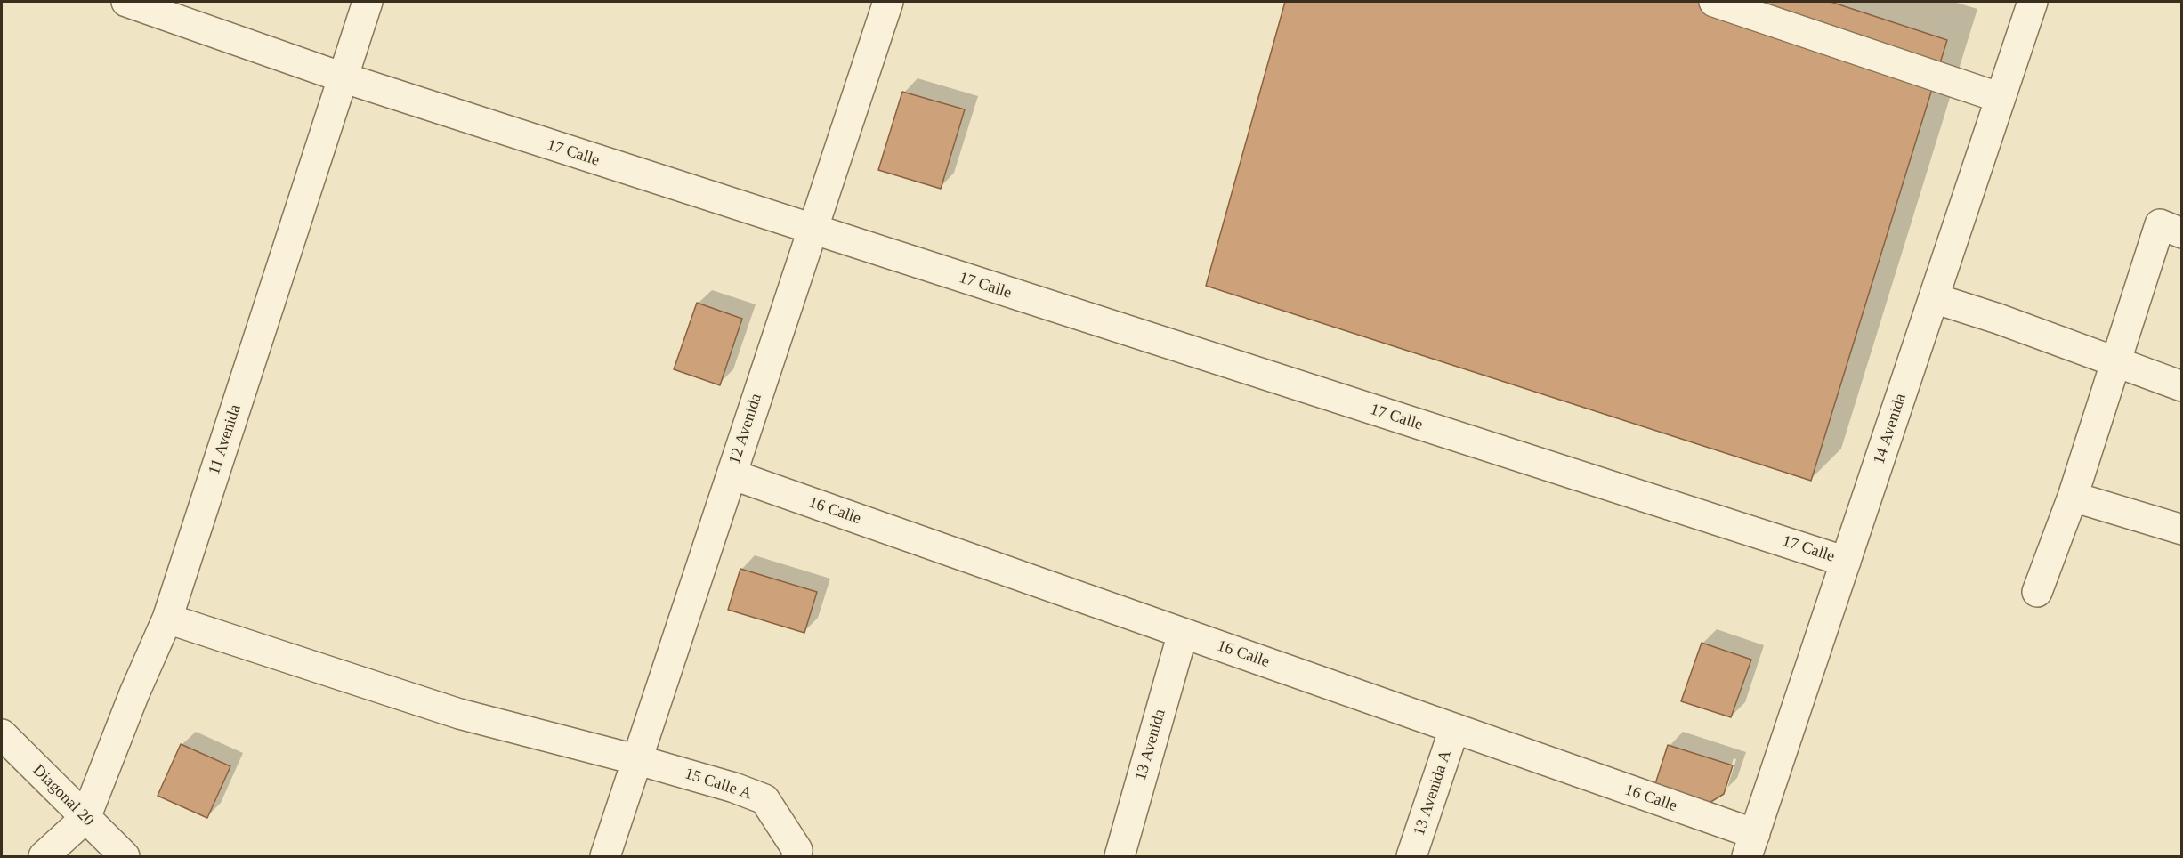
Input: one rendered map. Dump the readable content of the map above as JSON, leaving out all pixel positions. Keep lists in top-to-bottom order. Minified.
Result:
{"streets":{"street":["17 Calle","12 Avenida","14 Avenida","11 Avenida","16 Calle","13 Avenida","15 Calle A","13 Avenida A","Diagonal 20"]},"crossings":[["17 Calle","12 Avenida"],["17 Calle","14 Avenida"],["17 Calle","11 Avenida"],["12 Avenida","16 Calle"],["12 Avenida","15 Calle A"],["14 Avenida","16 Calle"],["11 Avenida","15 Calle A"],["11 Avenida","Diagonal 20"],["16 Calle","13 Avenida"],["16 Calle","13 Avenida A"]]}
